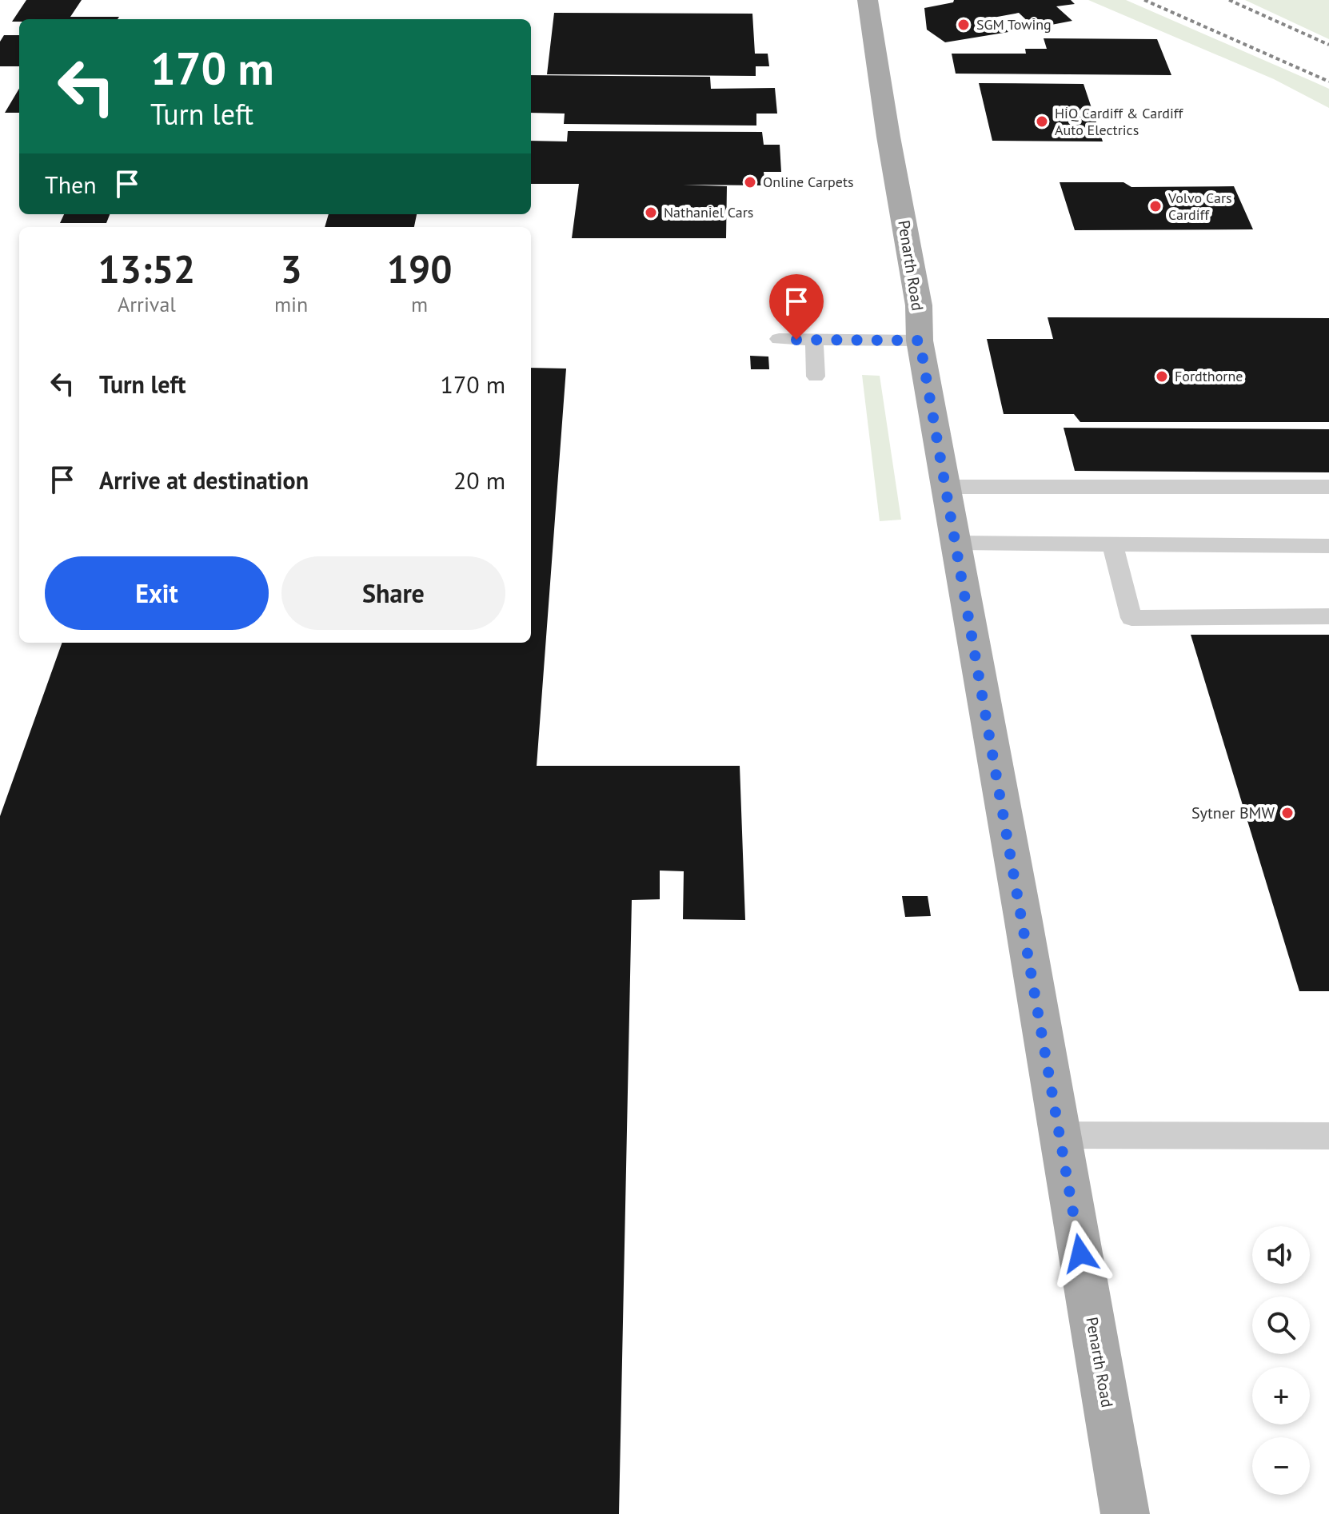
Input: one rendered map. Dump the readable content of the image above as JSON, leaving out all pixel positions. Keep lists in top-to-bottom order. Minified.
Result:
{"streets":{"main road":["Penarth Road"]},"places":["SGM Towing","HiQ Cardiff & Cardiff Auto Electrics","Online Carpets","Volvo Cars Cardiff","Nathaniel Cars","Fordthorne","Sytner BMW"],"page":{"turn":["170 m","Turn left"],"then":"Then","eta":["13:52","Arrival","3","min","190","m"],"list":[{"name":"Turn left","value":"170 m"},{"name":"Arrive at destination","value":"20 m"}],"buttons":["Exit","Share"],"map_buttons":["+","−"]}}
